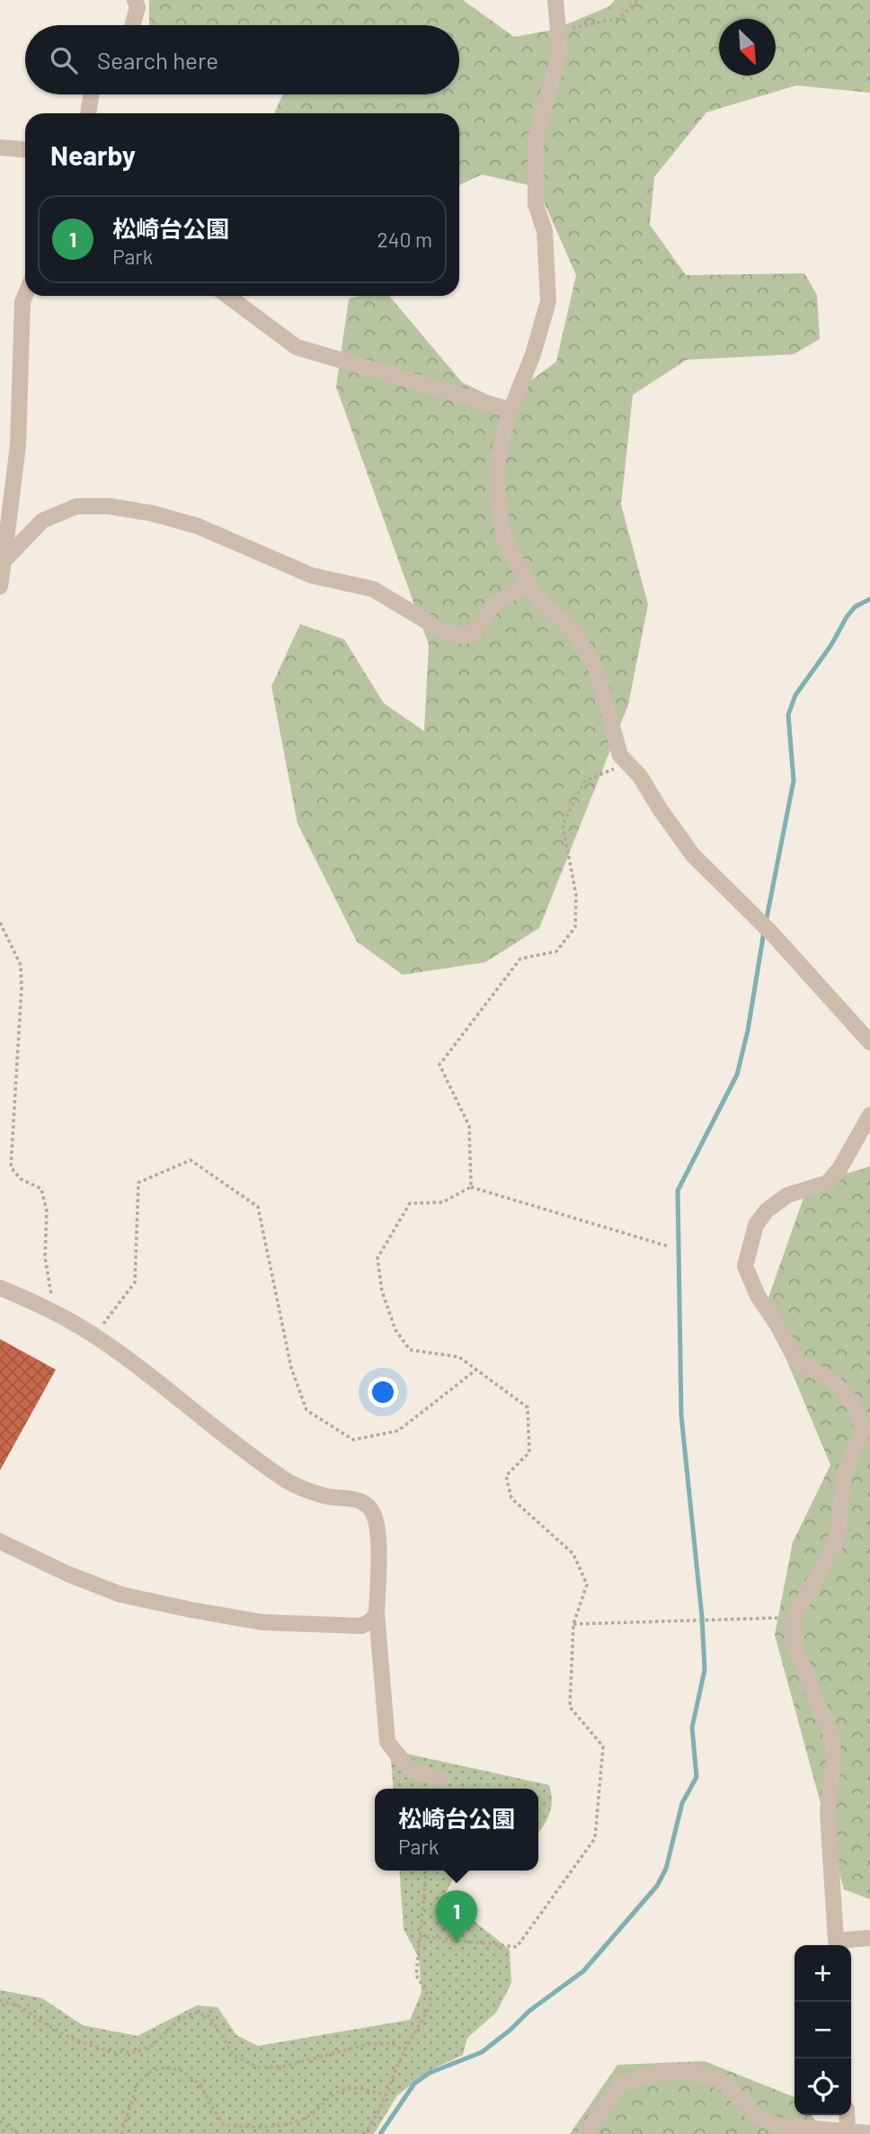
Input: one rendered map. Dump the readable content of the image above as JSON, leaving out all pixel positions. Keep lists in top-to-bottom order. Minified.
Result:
{"north":"bottom right","page":{"search":"Search here","heading":"Nearby","list":[{"mark":"1","name":"松崎台公園","note":"Park","value":"240 m"}],"popup":["松崎台公園","Park"],"pins":"1","map_buttons":["+","−"]}}
